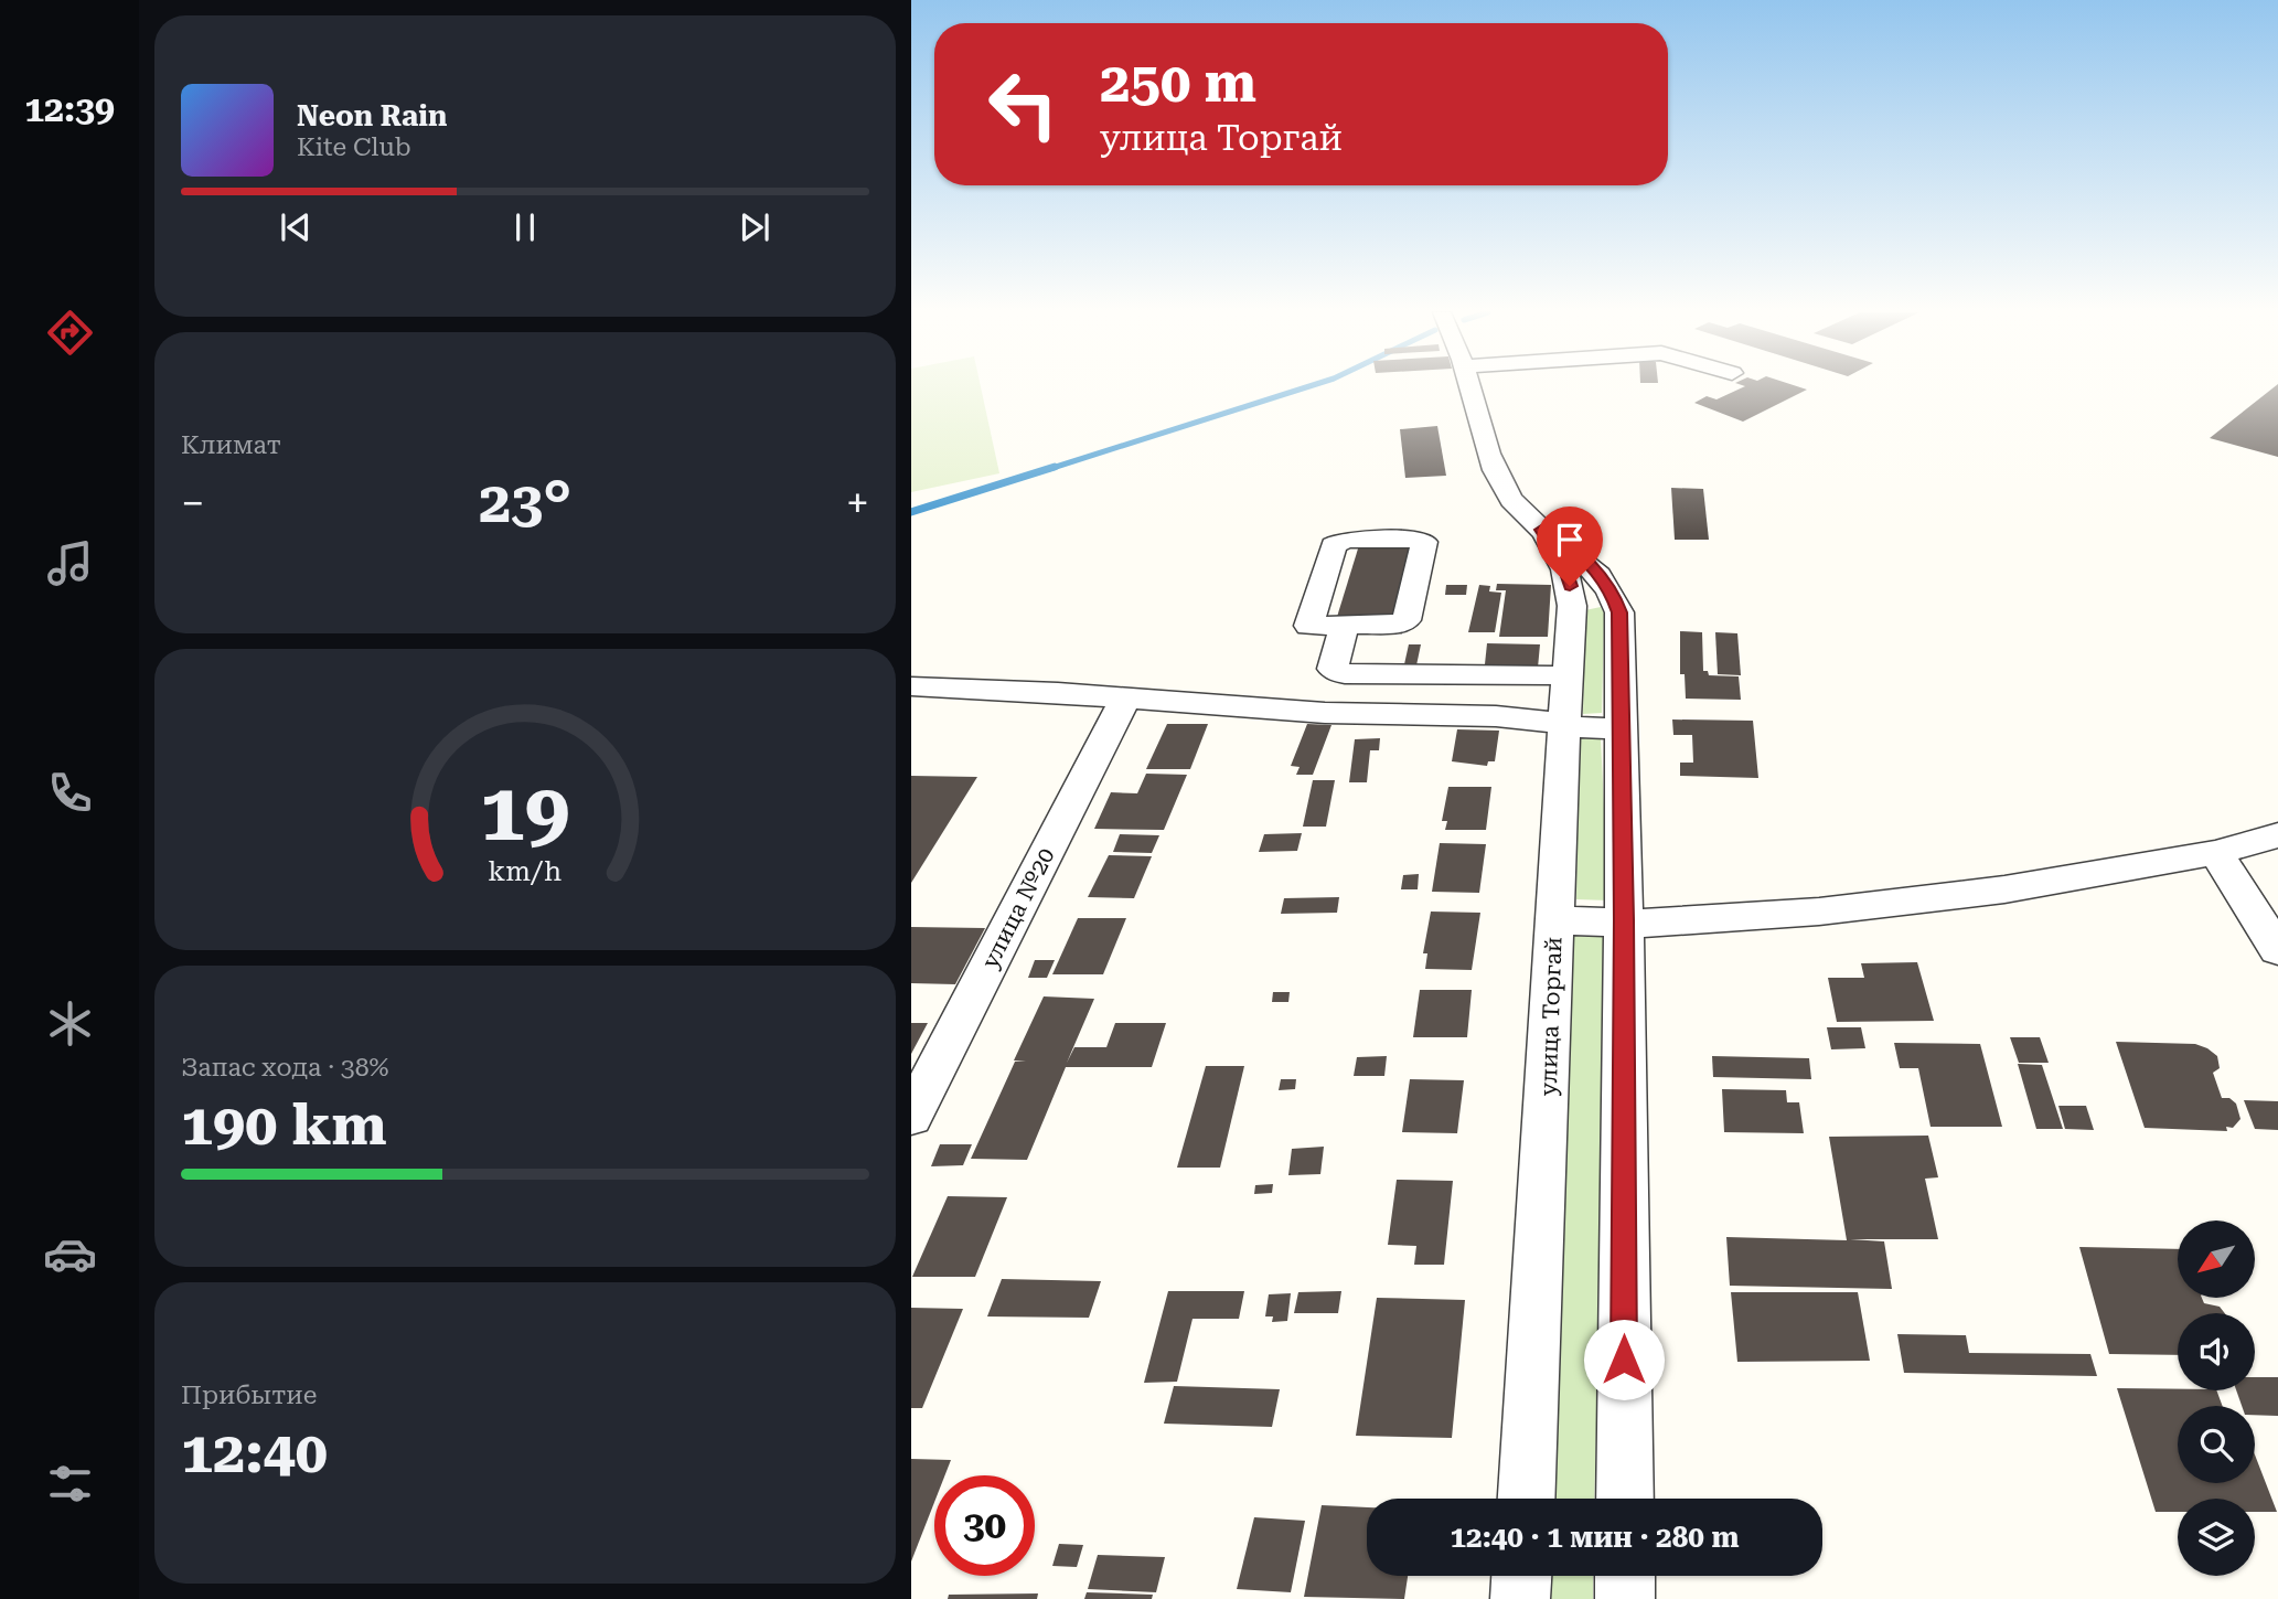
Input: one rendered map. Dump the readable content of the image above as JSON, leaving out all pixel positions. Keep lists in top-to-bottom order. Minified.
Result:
{"streets":{"street":["улица №20","улица Торгай"]},"north":"bottom left","page":{"tabs":"12:39","turn":["250 m","улица Торгай"],"song":["Neon Rain","Kite Club"],"tile":["Климат",["Запас хода · 38%","190 km"],["Прибытие","12:40"]],"heat":["−","23°","+"],"limit":"30","trip":"12:40 · 1 мин · 280 m","gauge":["19","km/h"]}}
